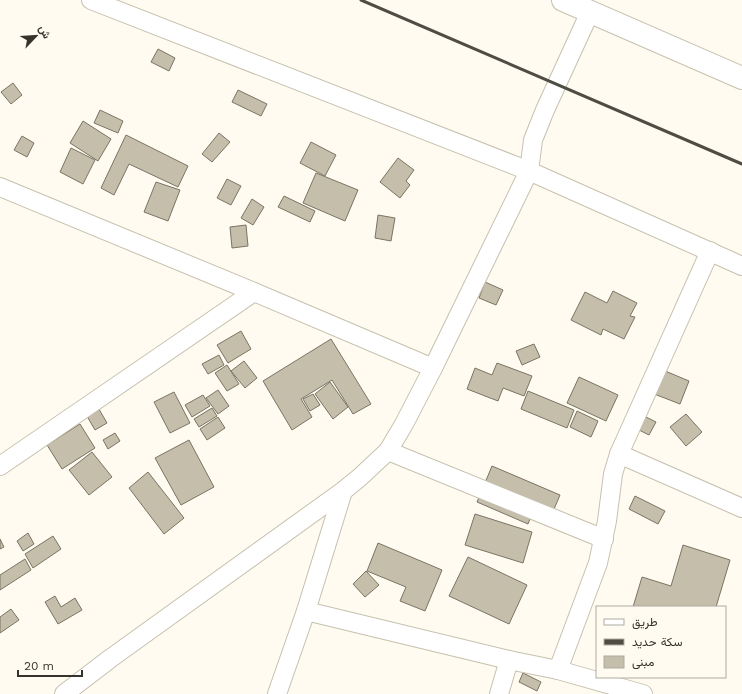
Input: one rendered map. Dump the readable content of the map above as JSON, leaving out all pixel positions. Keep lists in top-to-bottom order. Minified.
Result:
{"legend":["طريق","سكة حديد","مبنى"],"scale_bar":"20 m","north":"top right"}
